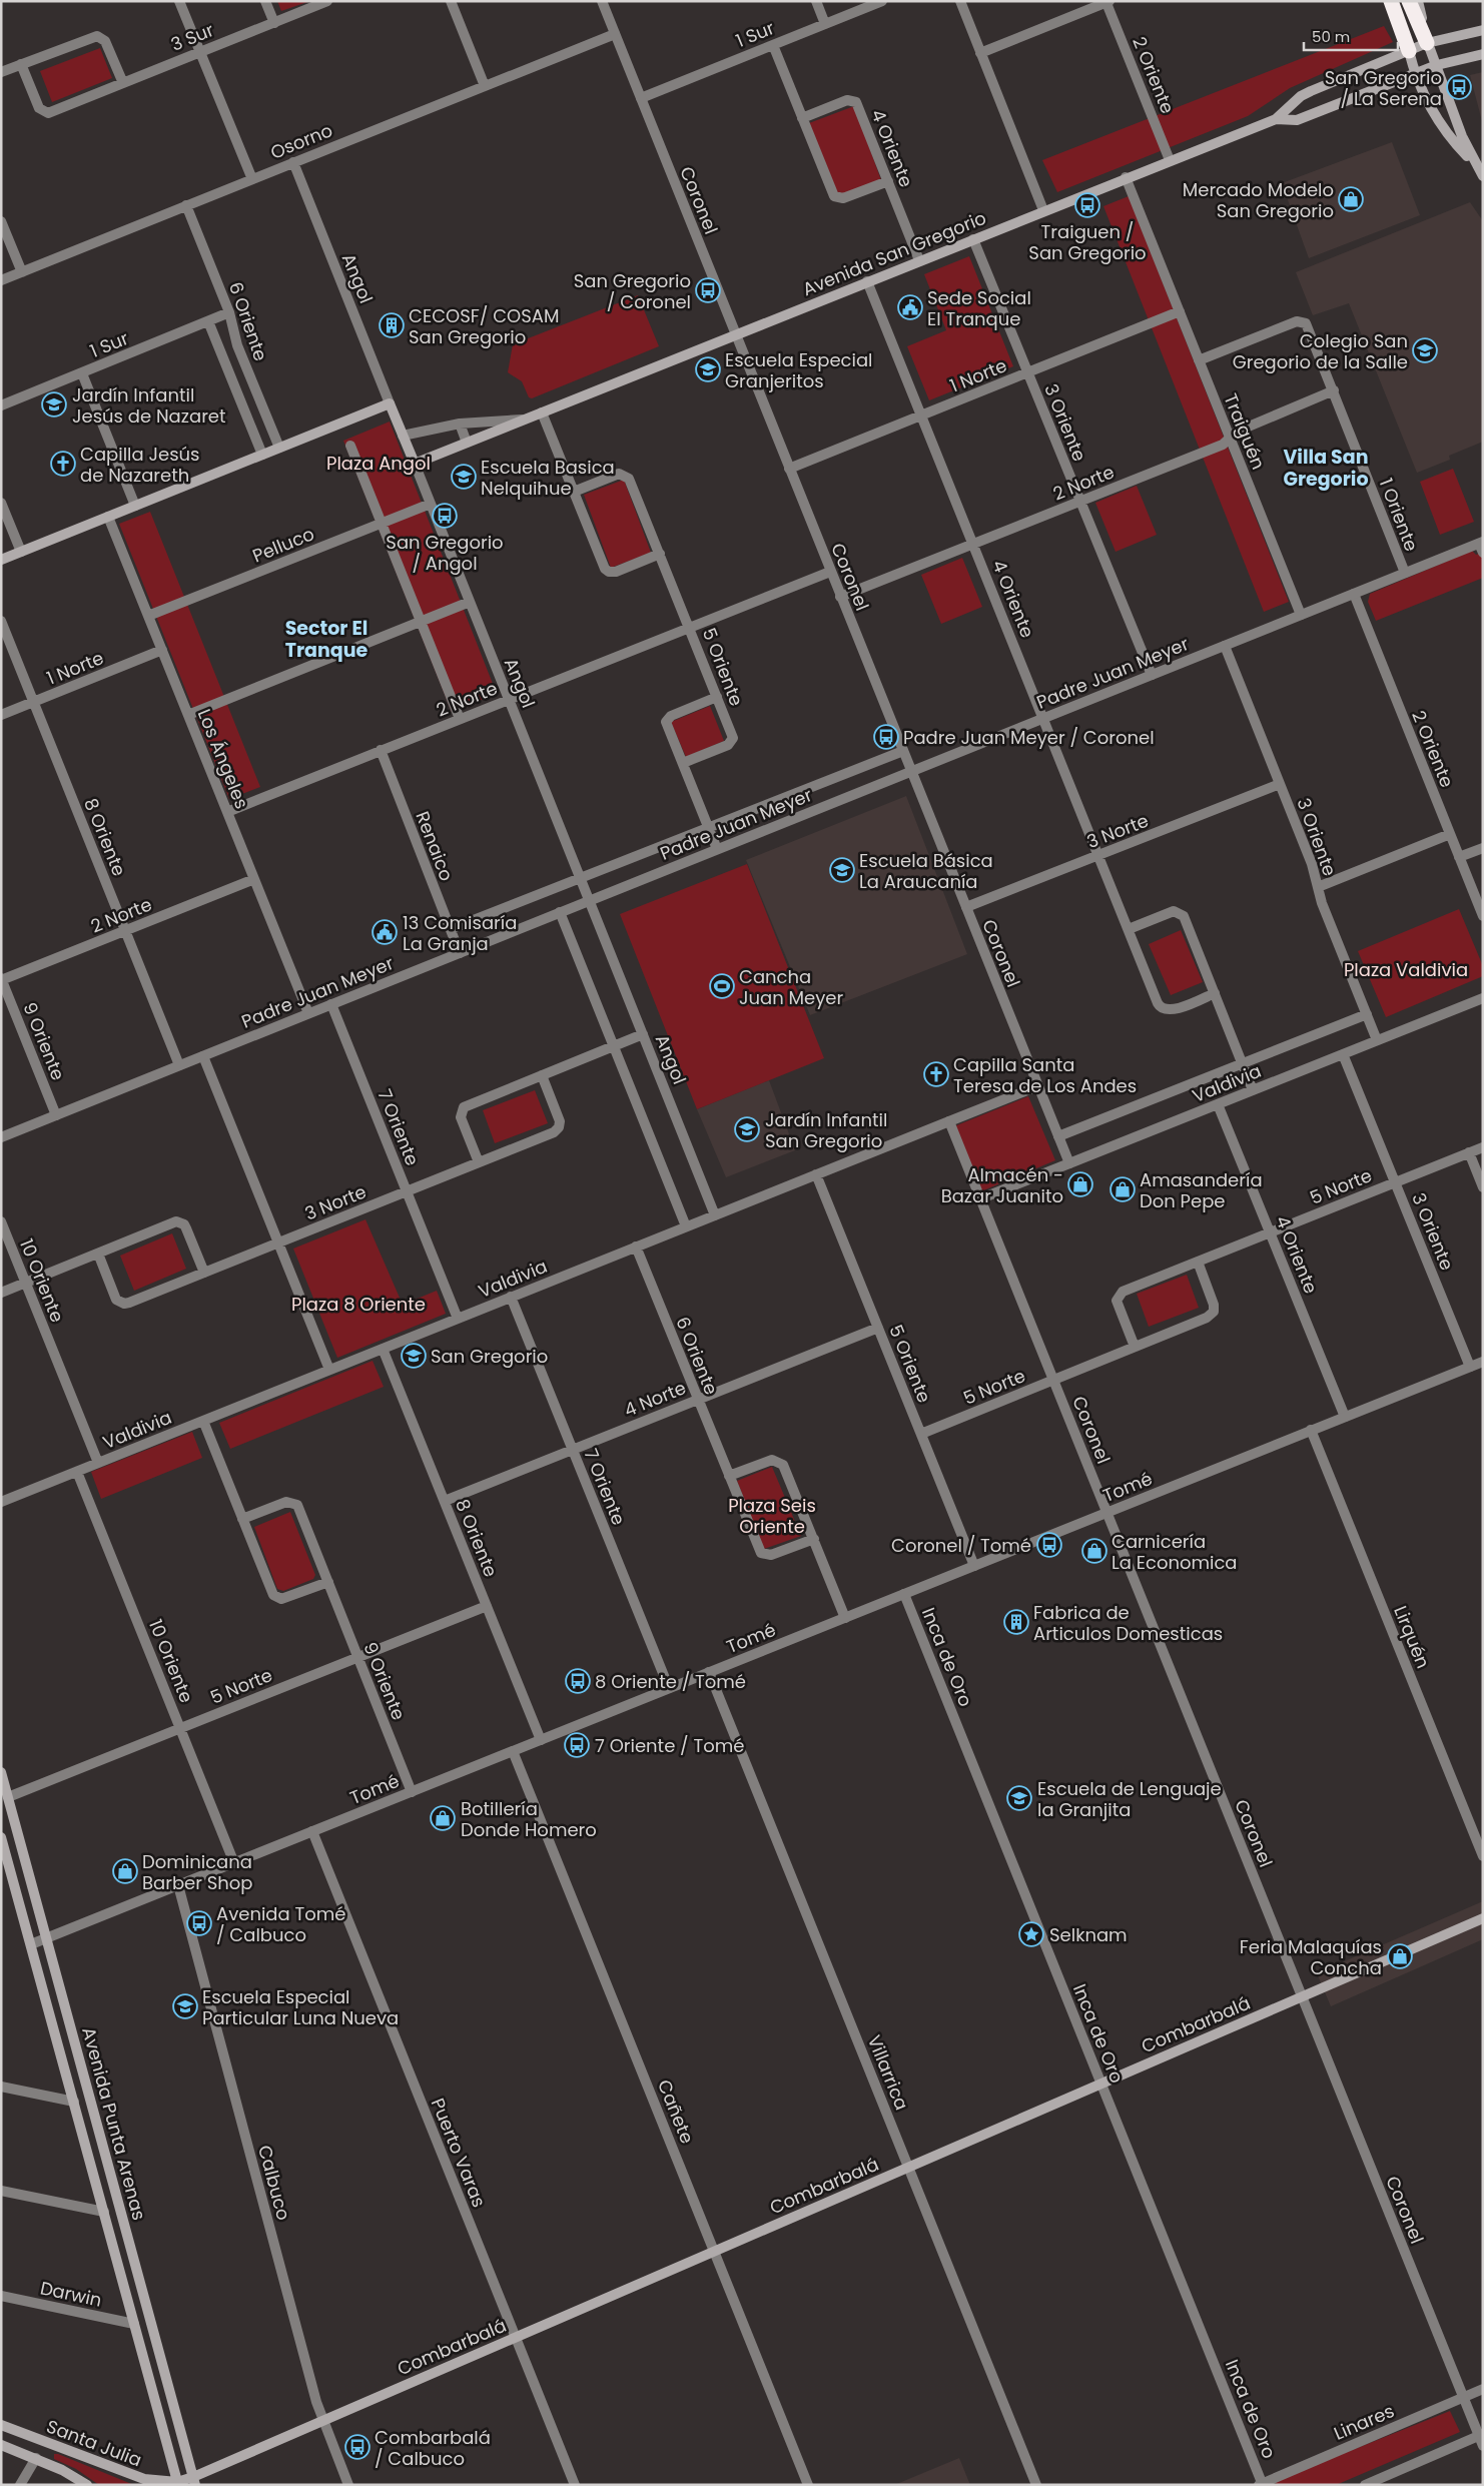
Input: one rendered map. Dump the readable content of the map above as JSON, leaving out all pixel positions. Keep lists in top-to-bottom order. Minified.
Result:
{"streets":{"main road":["Avenida San Gregorio","Angol","Combarbalá","Avenida Punta Arenas","Santa Julia"],"street":["1 Sur","3 Sur","2 Oriente","Osorno","4 Oriente","Coronel","6 Oriente","1 Norte","3 Oriente","Traiguén","2 Norte","1 Oriente","Pelluco","5 Oriente","Padre Juan Meyer","Los Ángeles","3 Norte","8 Oriente","Renaico","9 Oriente","Valdivia","7 Oriente","5 Norte","10 Oriente","4 Norte","Tomé","Lirquén","Inca de Oro","Villarrica","Cañete","Puerto Varas","Calbuco","Darwin","Linares"]},"crossings":[["1 Sur","Coronel"],["1 Sur","6 Oriente"],["2 Oriente","Avenida San Gregorio"],["2 Oriente","Padre Juan Meyer"],["Osorno","Coronel"],["Osorno","Angol"],["Osorno","6 Oriente"],["4 Oriente","Avenida San Gregorio"],["4 Oriente","1 Norte"],["4 Oriente","2 Norte"],["4 Oriente","Padre Juan Meyer"],["4 Oriente","3 Norte"],["4 Oriente","Valdivia"],["4 Oriente","5 Norte"],["4 Oriente","Tomé"],["Coronel","Avenida San Gregorio"],["Coronel","1 Norte"],["Coronel","2 Norte"],["Coronel","Padre Juan Meyer"],["Coronel","3 Norte"],["Coronel","Valdivia"],["Coronel","5 Norte"],["Coronel","Tomé"],["Coronel","Combarbalá"],["Coronel","Linares"],["Avenida San Gregorio","Angol"],["Avenida San Gregorio","3 Oriente"],["Avenida San Gregorio","Traiguén"],["Angol","2 Norte"],["Angol","Pelluco"],["Angol","Padre Juan Meyer"],["Angol","Valdivia"],["6 Oriente","Valdivia"],["6 Oriente","4 Norte"],["1 Norte","3 Oriente"],["1 Norte","Traiguén"],["1 Norte","Los Ángeles"],["1 Norte","8 Oriente"],["3 Oriente","2 Norte"],["3 Oriente","Padre Juan Meyer"],["3 Oriente","3 Norte"],["3 Oriente","Valdivia"],["3 Oriente","5 Norte"],["3 Oriente","Tomé"],["Traiguén","2 Norte"],["Traiguén","1 Oriente"],["Traiguén","Padre Juan Meyer"],["2 Norte","1 Oriente"],["2 Norte","5 Oriente"],["2 Norte","Los Ángeles"],["2 Norte","8 Oriente"],["2 Norte","Renaico"],["2 Norte","9 Oriente"],["1 Oriente","Padre Juan Meyer"],["Pelluco","Los Ángeles"],["5 Oriente","Valdivia"],["5 Oriente","5 Norte"],["5 Oriente","4 Norte"],["5 Oriente","Tomé"],["Padre Juan Meyer","Los Ángeles"],["Padre Juan Meyer","8 Oriente"],["Padre Juan Meyer","Renaico"],["Padre Juan Meyer","9 Oriente"],["Padre Juan Meyer","7 Oriente"],["3 Norte","7 Oriente"],["8 Oriente","Valdivia"],["8 Oriente","5 Norte"],["8 Oriente","4 Norte"],["8 Oriente","Tomé"],["9 Oriente","5 Norte"],["9 Oriente","Tomé"],["Valdivia","7 Oriente"],["Valdivia","10 Oriente"],["7 Oriente","4 Norte"],["7 Oriente","Tomé"],["5 Norte","10 Oriente"],["5 Norte","Avenida Punta Arenas"],["10 Oriente","Tomé"],["Tomé","Lirquén"],["Tomé","Inca de Oro"],["Tomé","Villarrica"],["Tomé","Cañete"],["Tomé","Avenida Punta Arenas"],["Tomé","Puerto Varas"],["Tomé","Calbuco"],["Inca de Oro","Combarbalá"],["Inca de Oro","Linares"],["Combarbalá","Villarrica"],["Combarbalá","Cañete"],["Combarbalá","Avenida Punta Arenas"],["Combarbalá","Puerto Varas"],["Combarbalá","Calbuco"],["Combarbalá","Santa Julia"],["Avenida Punta Arenas","Darwin"],["Avenida Punta Arenas","Santa Julia"]],"districts":["Villa San Gregorio","Sector El Tranque"],"parks":["Plaza Angol","Plaza Valdivia","Plaza 8 Oriente","Plaza Seis Oriente"],"places":{"bus stop":["San Gregorio / La Serena","Traiguen / San Gregorio","San Gregorio / Coronel","San Gregorio / Angol","Padre Juan Meyer / Coronel","Coronel / Tomé","8 Oriente / Tomé","7 Oriente / Tomé","Avenida Tomé / Calbuco","Combarbalá / Calbuco"],"shop":["Mercado Modelo San Gregorio","Almacén - Bazar Juanito","Amasandería Don Pepe","Carnicería La Economica","Botillería Donde Homero","Dominicana Barber Shop","Feria Malaquías Concha"],"public building":["Sede Social El Tranque","13 Comisaría La Granja"],"building":["CECOSF/ COSAM San Gregorio","Fabrica de Articulos Domesticas"],"school or university":["Colegio San Gregorio de la Salle","Escuela Especial Granjeritos","Jardín Infantil Jesús de Nazaret","Escuela Basica Nelquihue","Escuela Básica La Araucanía","Jardín Infantil San Gregorio","San Gregorio","Escuela de Lenguaje la Granjita","Escuela Especial Particular Luna Nueva"],"church":["Capilla Jesús de Nazareth","Capilla Santa Teresa de Los Andes"],"sports":["Cancha Juan Meyer"],"place":["Selknam"]},"scale_bar":"50 m"}
